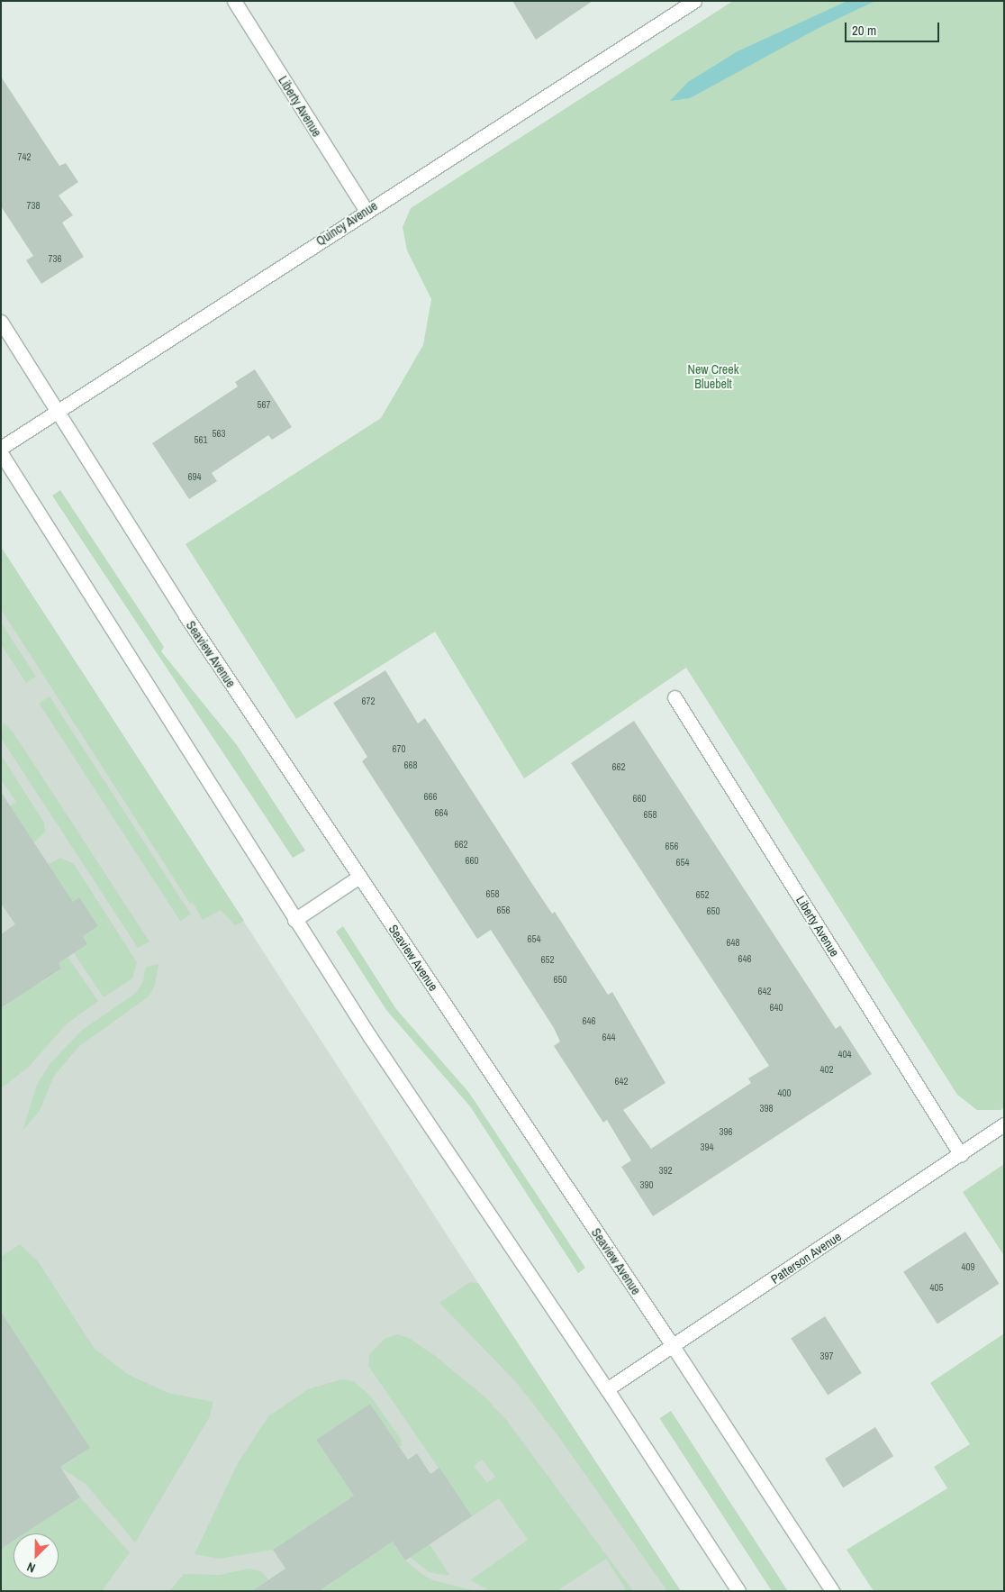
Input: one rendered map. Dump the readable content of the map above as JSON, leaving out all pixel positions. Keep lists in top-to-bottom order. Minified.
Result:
{"streets":{"street":["Liberty Avenue","Quincy Avenue","Seaview Avenue","Patterson Avenue"]},"crossings":[["Liberty Avenue","Quincy Avenue"],["Liberty Avenue","Patterson Avenue"],["Quincy Avenue","Seaview Avenue"],["Seaview Avenue","Patterson Avenue"]],"parks":["New Creek Bluebelt"],"house_numbers":["742","738","736","567","563","561","694","672","670","668","662","666","660","664","658","662","656","660","654","658","652","656","650","654","648","646","652","650","642","640","646","644","404","402","642","400","398","396","394","392","390","409","405","397"],"scale_bar":"20 m","north":"bottom left"}
